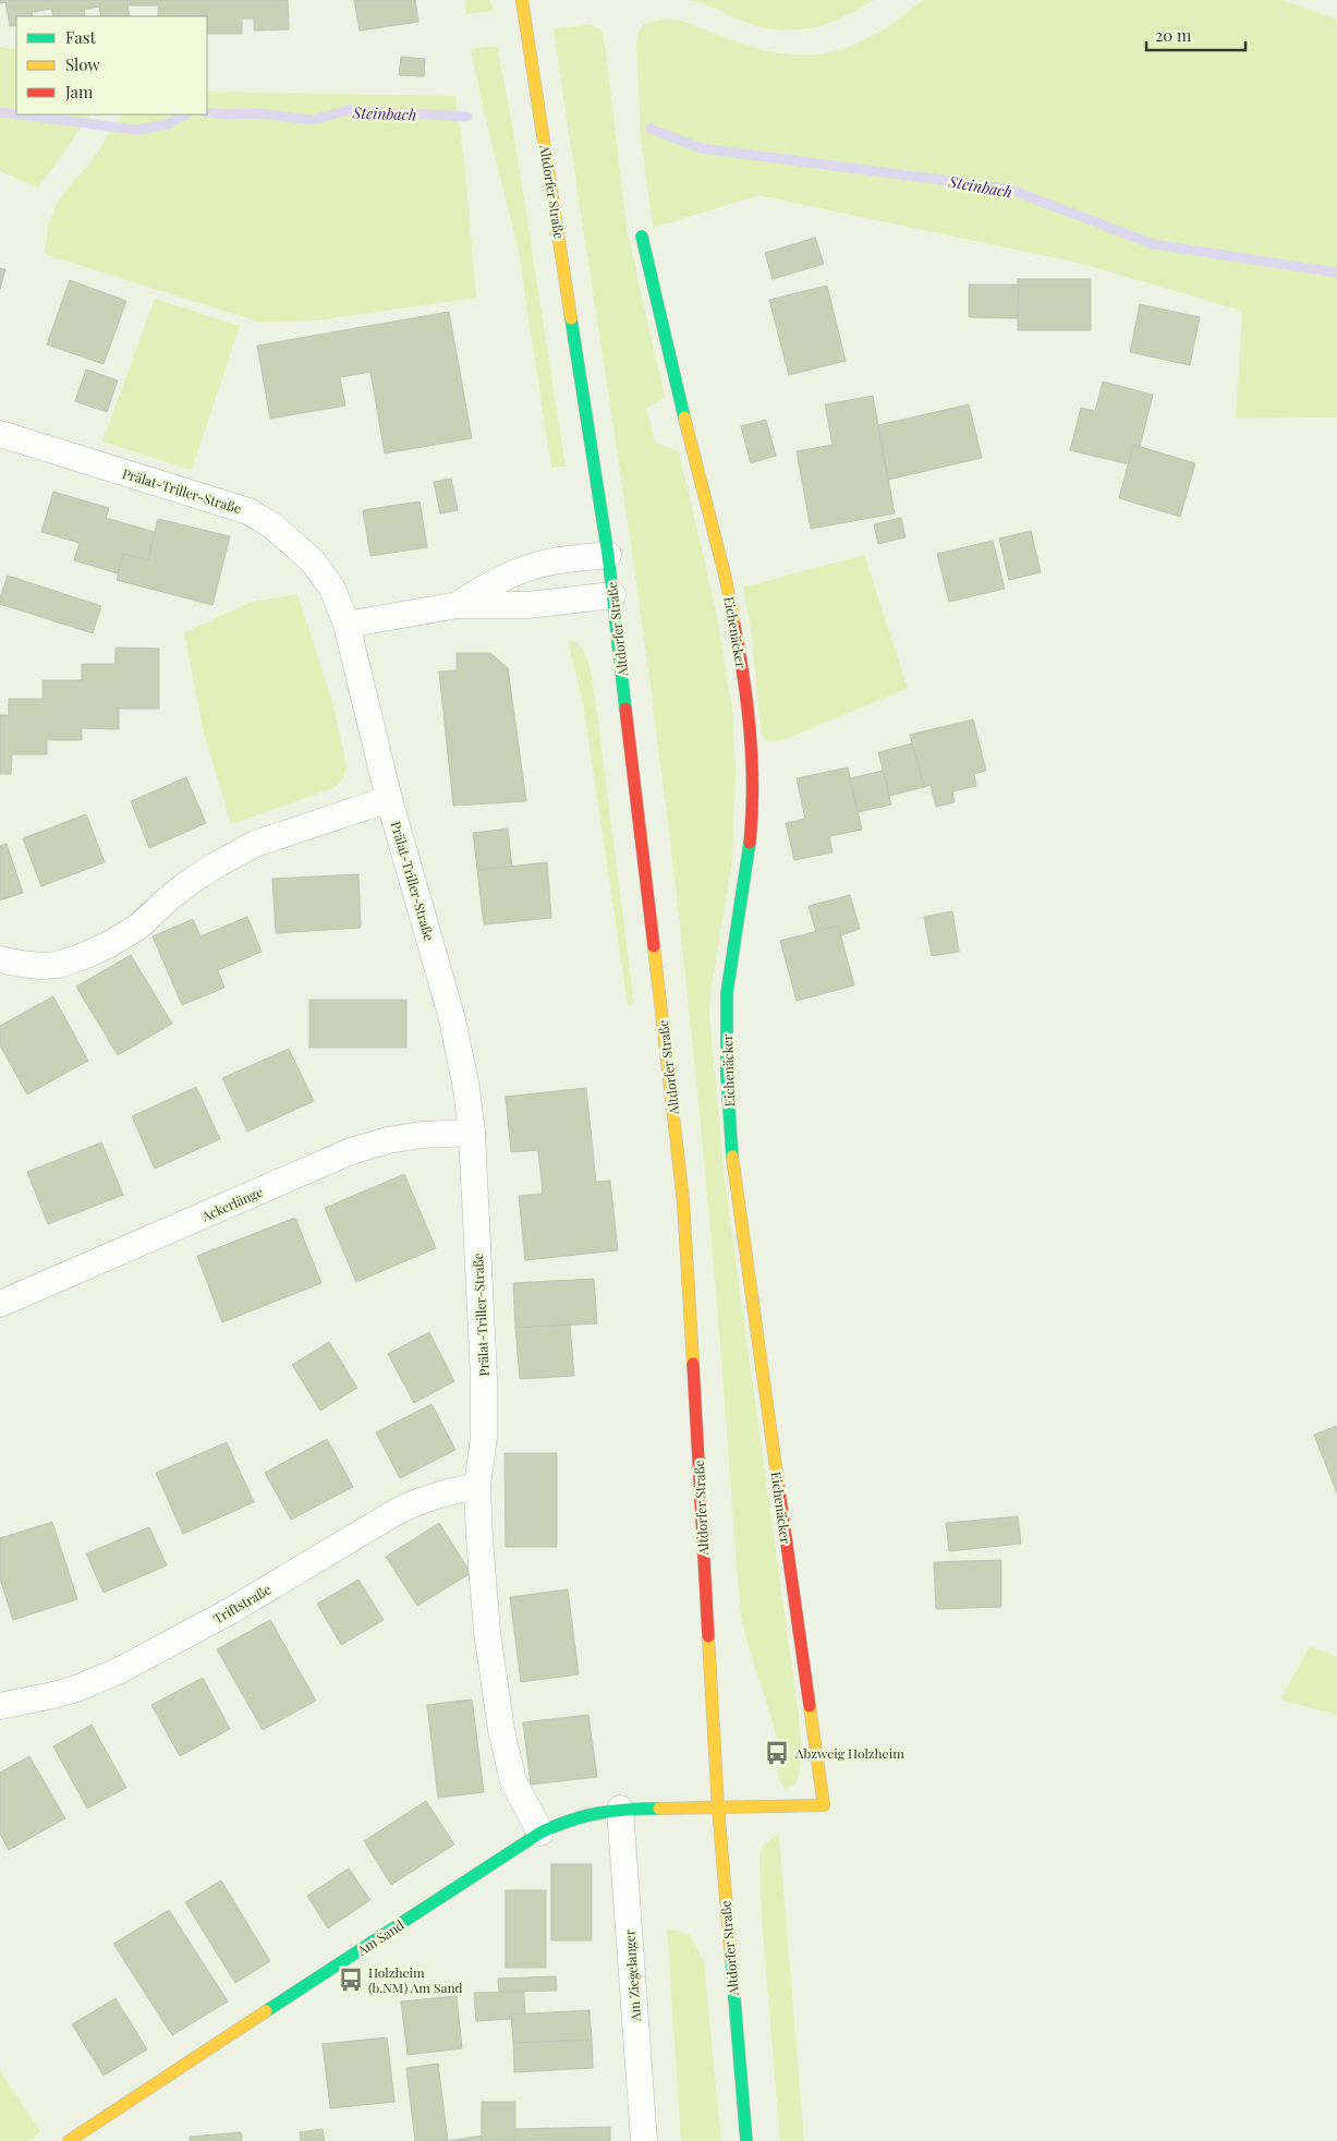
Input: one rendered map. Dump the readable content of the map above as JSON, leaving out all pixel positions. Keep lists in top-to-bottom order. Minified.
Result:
{"streets":{"street":["Altdorfer Straße","Prälat-Triller-Straße","Eichenäcker","Ackerlänge","Triftstraße","Am Sand","Am Ziegelanger"]},"crossings":[["Altdorfer Straße","Eichenäcker"],["Altdorfer Straße","Am Sand"],["Prälat-Triller-Straße","Ackerlänge"],["Prälat-Triller-Straße","Triftstraße"],["Prälat-Triller-Straße","Am Sand"],["Eichenäcker","Am Sand"],["Am Sand","Am Ziegelanger"]],"water":["Steinbach"],"places":{"bus stop":["Abzweig Holzheim","Holzheim (b.NM) Am Sand"]},"legend":["Fast","Slow","Jam"],"scale_bar":"20 m"}
